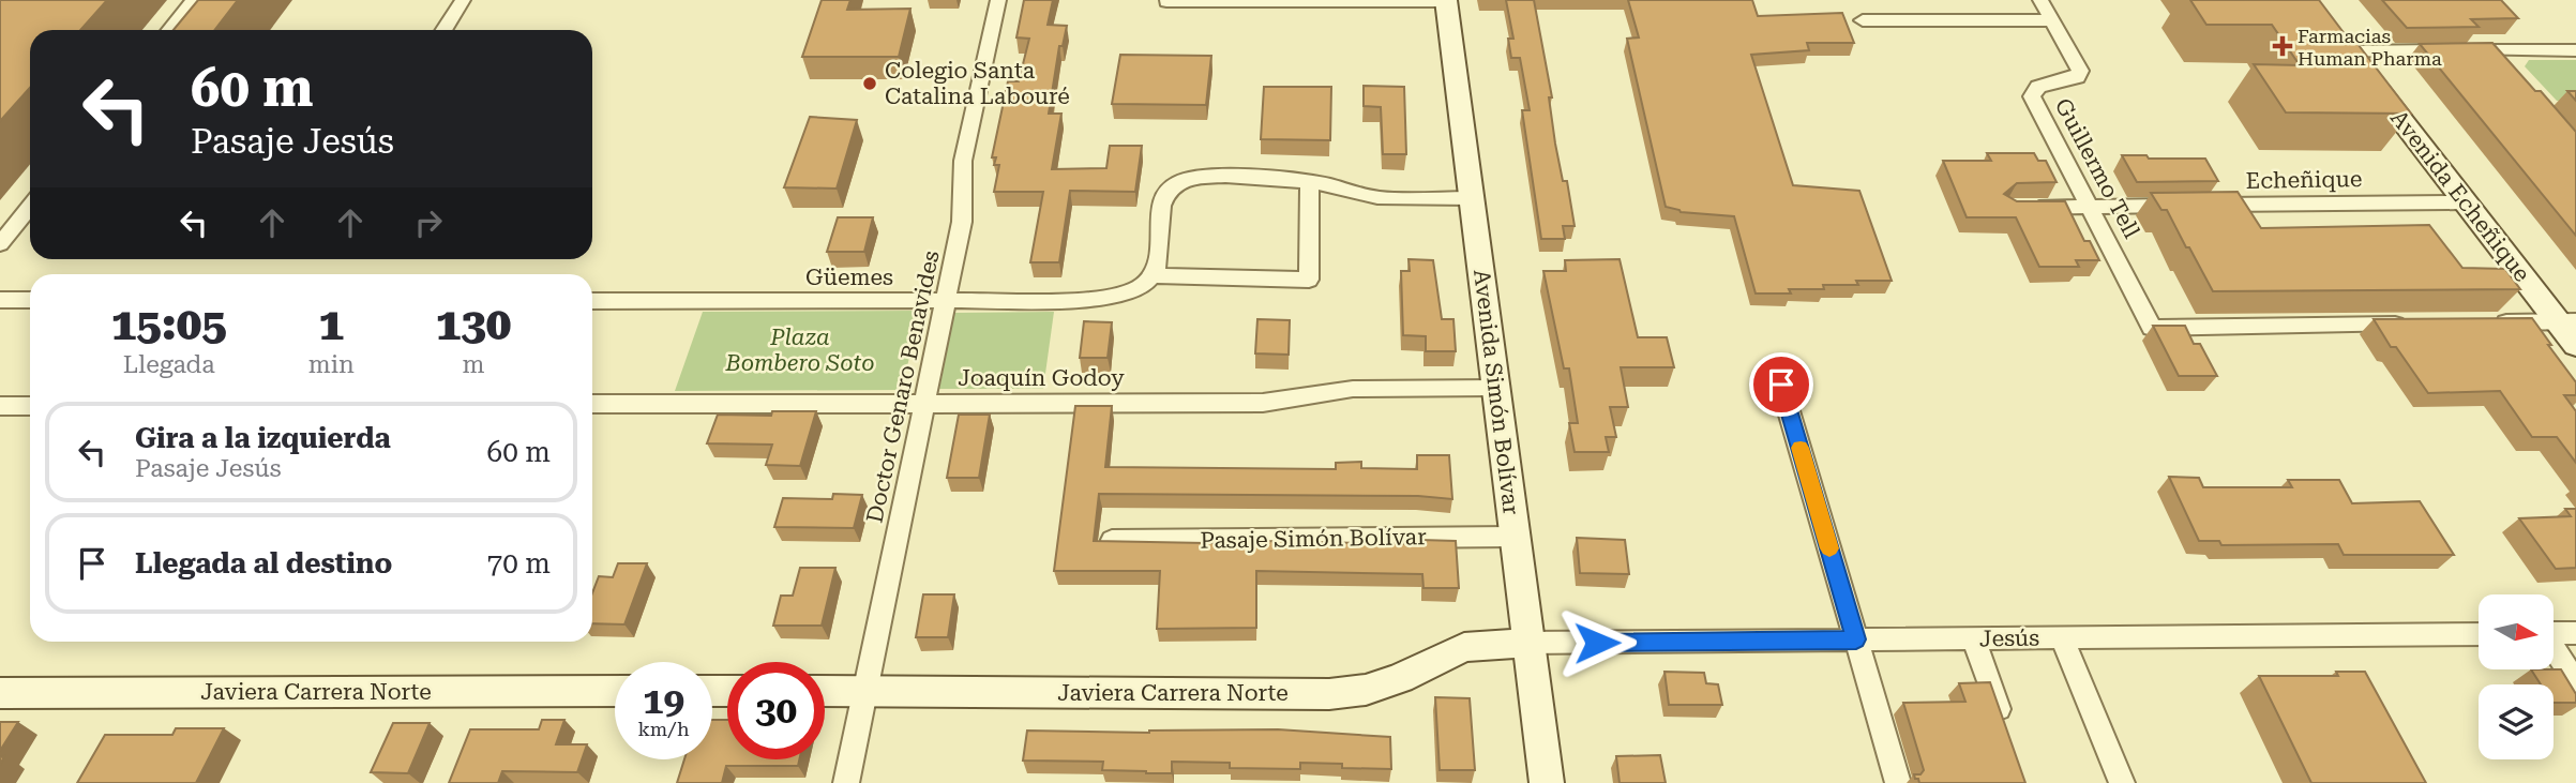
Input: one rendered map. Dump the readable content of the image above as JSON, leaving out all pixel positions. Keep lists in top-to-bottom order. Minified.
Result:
{"streets":{"street":["Guillermo Tell","Echeñique","Avenida Echeñique","Güemes","Joaquín Godoy","Doctor Genaro Benavides","Avenida Simón Bolívar","Pasaje Simón Bolívar","Jesús","Javiera Carrera Norte"]},"crossings":[["Guillermo Tell","Echeñique"],["Echeñique","Avenida Echeñique"],["Güemes","Doctor Genaro Benavides"],["Joaquín Godoy","Doctor Genaro Benavides"],["Joaquín Godoy","Avenida Simón Bolívar"],["Doctor Genaro Benavides","Javiera Carrera Norte"],["Avenida Simón Bolívar","Pasaje Simón Bolívar"],["Avenida Simón Bolívar","Jesús"],["Avenida Simón Bolívar","Javiera Carrera Norte"],["Jesús","Javiera Carrera Norte"]],"parks":["Plaza Bombero Soto"],"places":{"health":["Farmacias Human Pharma"],"other":["Colegio Santa Catalina Labouré"]},"north":"right","page":{"turn":["60 m","Pasaje Jesús"],"eta":["15:05","Llegada","1","min","130","m"],"list":[{"name":"Gira a la izquierda","note":"Pasaje Jesús","value":"60 m"},{"name":"Llegada al destino","value":"70 m"}],"speed":"19 km/h","limit":"30"}}
